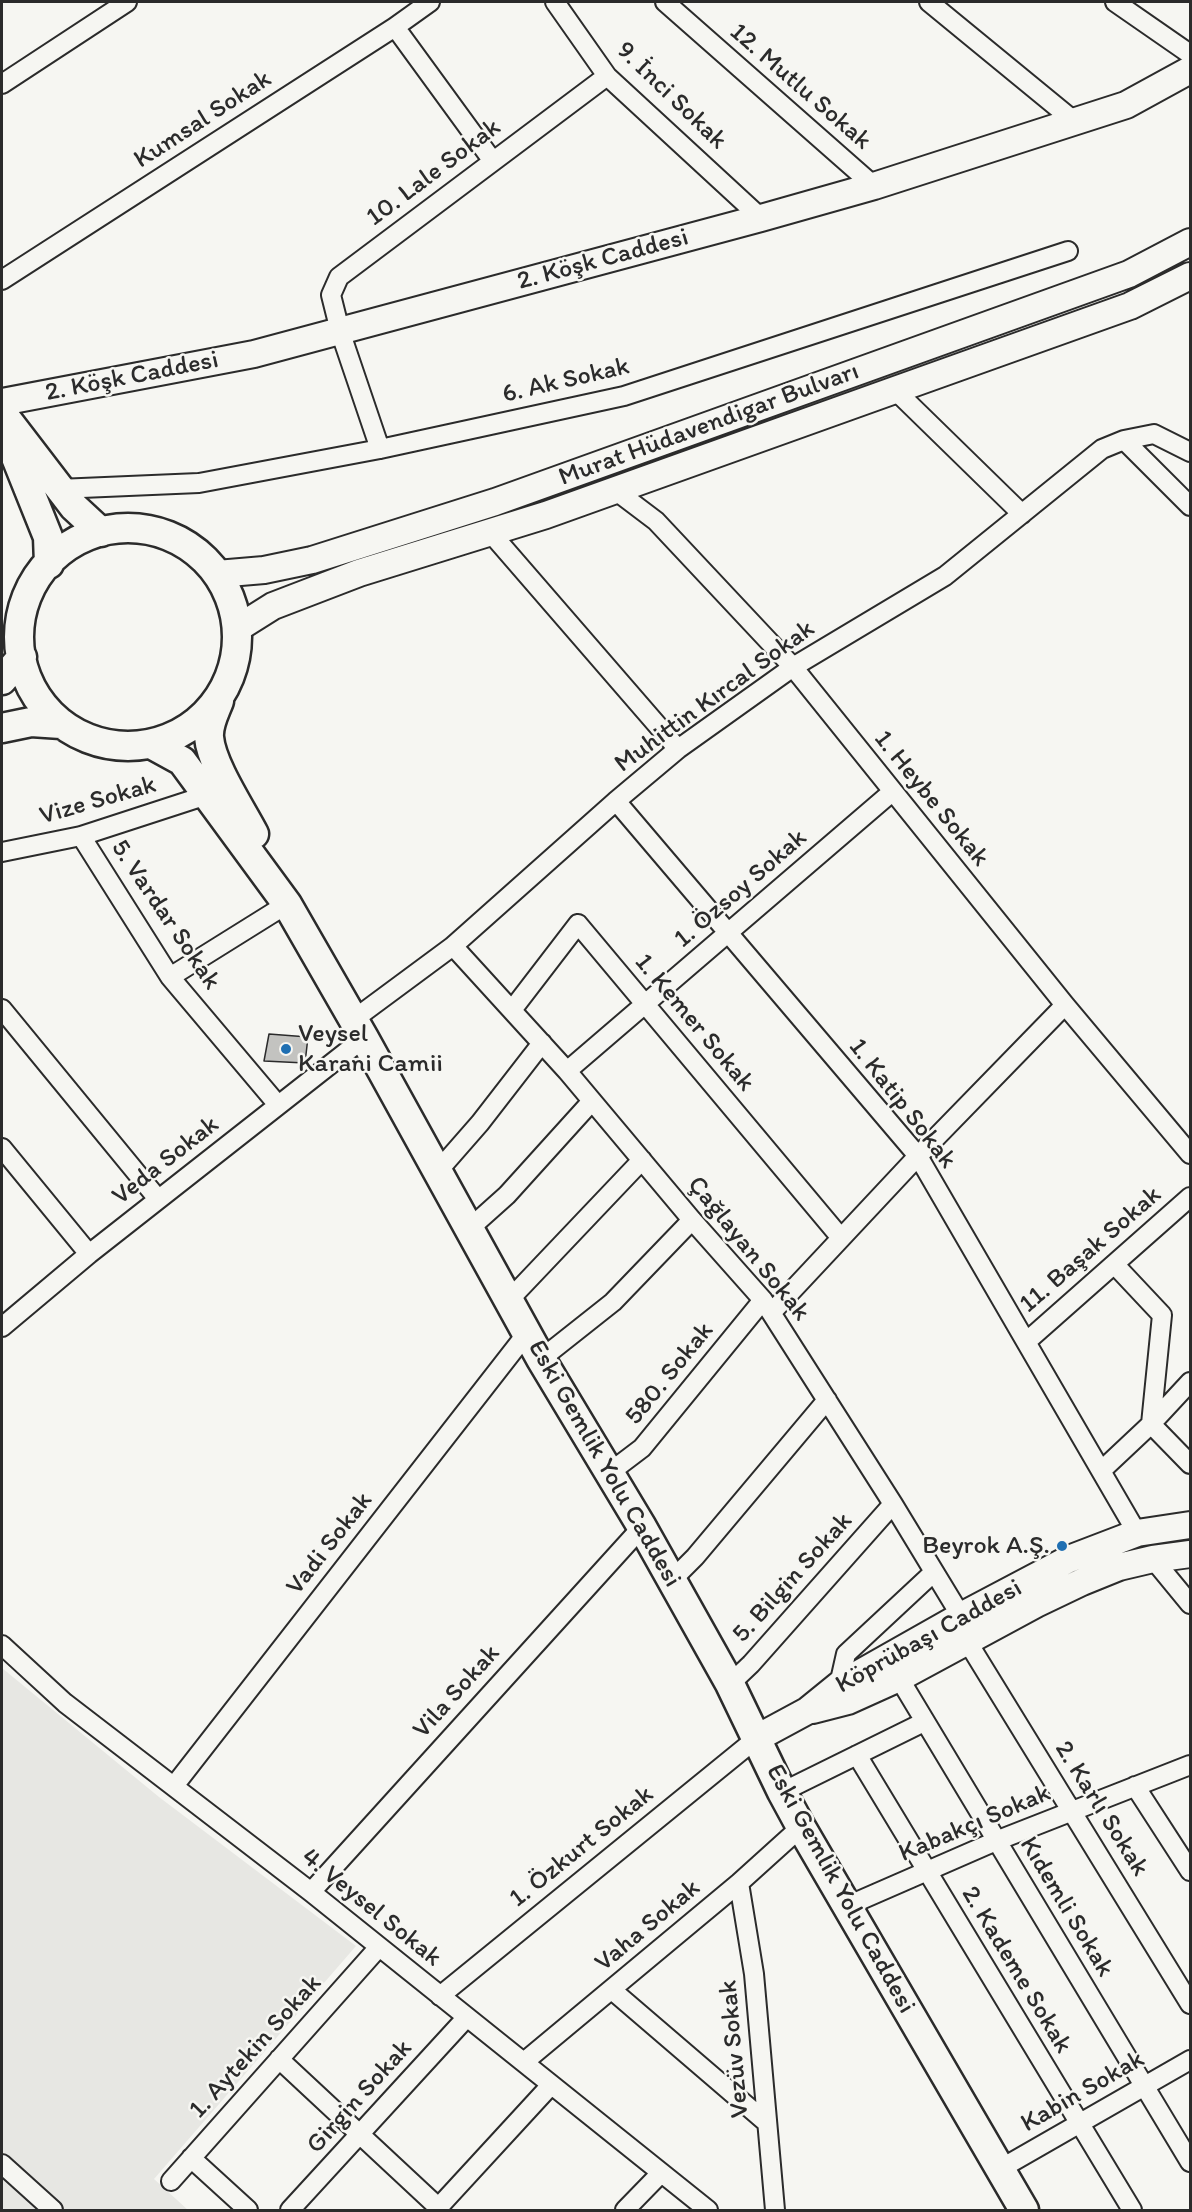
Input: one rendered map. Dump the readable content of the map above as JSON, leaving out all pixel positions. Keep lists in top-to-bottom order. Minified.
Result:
{"streets":{"main road":["2. Köşk Caddesi","Murat Hüdavendigar Bulvarı","Eski Gemlik Yolu Caddesi","Köprübaşı Caddesi"],"street":["12. Mutlu Sokak","9. İnci Sokak","Kumsal Sokak","10. Lale Sokak","6. Ak Sokak","Muhittin Kırcal Sokak","1. Heybe Sokak","Vize Sokak","1. Özsoy Sokak","5. Vardar Sokak","1. Kemer Sokak","1. Katip Sokak","Veda Sokak","Çağlayan Sokak","11. Başak Sokak","580. Sokak","Vadi Sokak","5. Bilgin Sokak","Vila Sokak","2. Karlı Sokak","Kabakçı Sokak","1. Özkurt Sokak","Kıdemli Sokak","4. Veysel Sokak","Vaha Sokak","2. Kademe Sokak","1. Aytekin Sokak","Vezüv Sokak","Kabin Sokak","Girgin Sokak"]},"crossings":[["12. Mutlu Sokak","2. Köşk Caddesi"],["9. İnci Sokak","10. Lale Sokak"],["9. İnci Sokak","2. Köşk Caddesi"],["10. Lale Sokak","2. Köşk Caddesi"],["10. Lale Sokak","6. Ak Sokak"],["Murat Hüdavendigar Bulvarı","1. Heybe Sokak"],["Muhittin Kırcal Sokak","1. Heybe Sokak"],["Muhittin Kırcal Sokak","1. Katip Sokak"],["Muhittin Kırcal Sokak","Veda Sokak"],["Muhittin Kırcal Sokak","Çağlayan Sokak"],["Muhittin Kırcal Sokak","Eski Gemlik Yolu Caddesi"],["1. Heybe Sokak","1. Özsoy Sokak"],["1. Heybe Sokak","580. Sokak"],["Vize Sokak","5. Vardar Sokak"],["Vize Sokak","Eski Gemlik Yolu Caddesi"],["1. Özsoy Sokak","1. Kemer Sokak"],["1. Özsoy Sokak","1. Katip Sokak"],["1. Özsoy Sokak","Çağlayan Sokak"],["5. Vardar Sokak","Veda Sokak"],["1. Kemer Sokak","Çağlayan Sokak"],["1. Kemer Sokak","580. Sokak"],["1. Katip Sokak","11. Başak Sokak"],["1. Katip Sokak","580. Sokak"],["1. Katip Sokak","Köprübaşı Caddesi"],["Veda Sokak","Eski Gemlik Yolu Caddesi"],["Çağlayan Sokak","580. Sokak"],["Çağlayan Sokak","5. Bilgin Sokak"],["Çağlayan Sokak","Köprübaşı Caddesi"],["580. Sokak","Eski Gemlik Yolu Caddesi"],["Eski Gemlik Yolu Caddesi","Vadi Sokak"],["Eski Gemlik Yolu Caddesi","5. Bilgin Sokak"],["Eski Gemlik Yolu Caddesi","Köprübaşı Caddesi"],["Eski Gemlik Yolu Caddesi","Vila Sokak"],["Eski Gemlik Yolu Caddesi","Kabakçı Sokak"],["Eski Gemlik Yolu Caddesi","1. Özkurt Sokak"],["Eski Gemlik Yolu Caddesi","Vaha Sokak"],["Eski Gemlik Yolu Caddesi","Kabin Sokak"],["Vadi Sokak","4. Veysel Sokak"],["Köprübaşı Caddesi","2. Karlı Sokak"],["Köprübaşı Caddesi","1. Özkurt Sokak"],["Köprübaşı Caddesi","Kıdemli Sokak"],["Vila Sokak","4. Veysel Sokak"],["2. Karlı Sokak","Kabakçı Sokak"],["Kabakçı Sokak","Kıdemli Sokak"],["Kabakçı Sokak","2. Kademe Sokak"],["1. Özkurt Sokak","4. Veysel Sokak"],["Kıdemli Sokak","Kabin Sokak"],["4. Veysel Sokak","Vaha Sokak"],["4. Veysel Sokak","1. Aytekin Sokak"],["4. Veysel Sokak","Girgin Sokak"],["Vaha Sokak","Vezüv Sokak"],["2. Kademe Sokak","Kabin Sokak"]],"places":["Veysel Karani Camii","Beyrok A.Ş."]}
